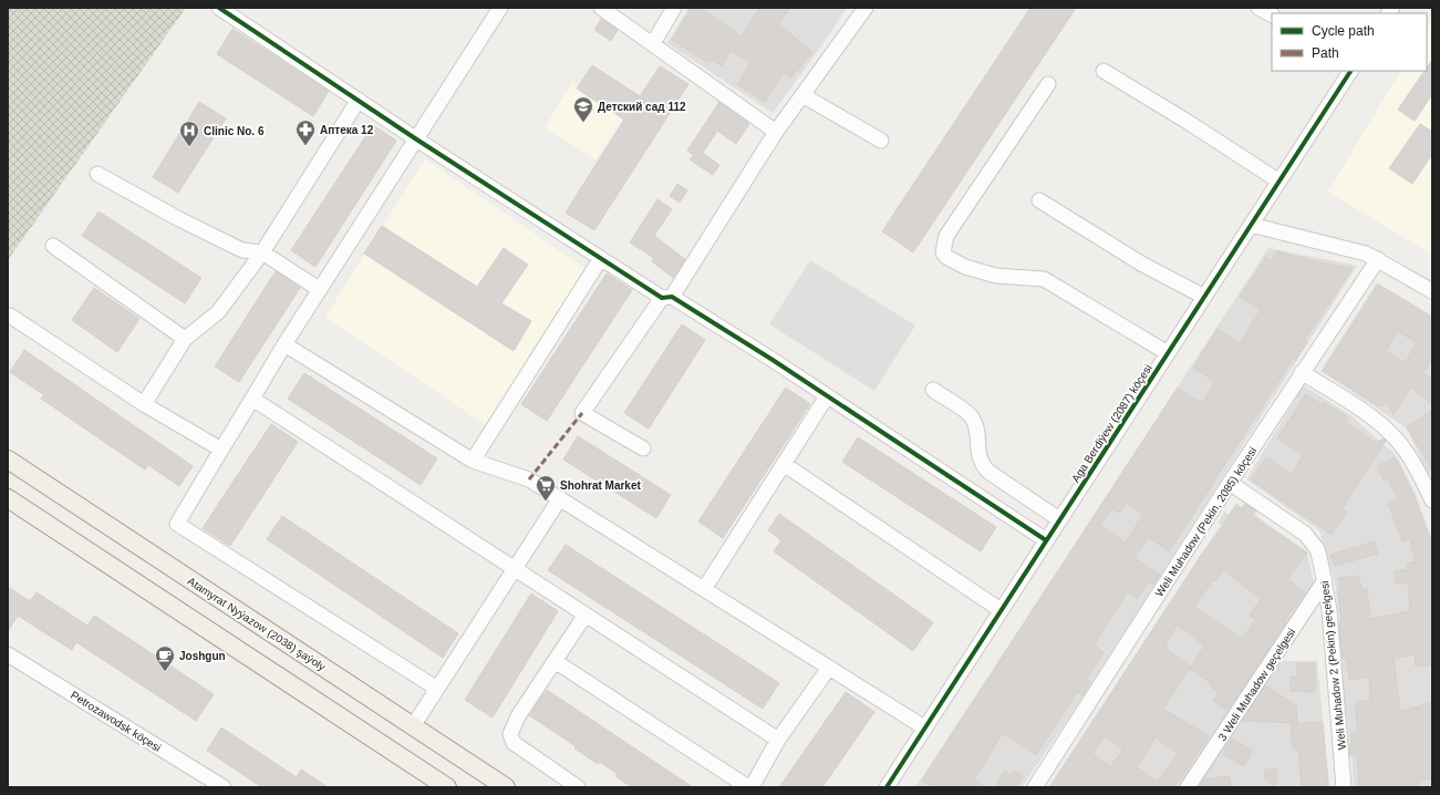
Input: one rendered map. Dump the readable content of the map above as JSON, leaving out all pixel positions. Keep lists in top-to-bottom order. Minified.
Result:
{"streets":{"main road":["Atamyrat Nyýazow (2038) şaýoly"],"street":["Aga Berdiýew (2087) köçesi","Weli Muhadow (Pekin, 2085) köçesi","Weli Muhadow 2 (Pekin) geçelgesi","3 Weli Muhadow geçelgesi","Petrozawodsk köçesi"]},"crossings":[["Weli Muhadow (Pekin, 2085) köçesi","Weli Muhadow 2 (Pekin) geçelgesi"],["Weli Muhadow 2 (Pekin) geçelgesi","3 Weli Muhadow geçelgesi"]],"places":{"school or university":["Детский сад 112"],"pharmacy":["Аптека 12"],"hospital":["Clinic No. 6"],"supermarket":["Shohrat Market"],"cafe":["Joshgun"]},"legend":["Cycle path","Path"]}
